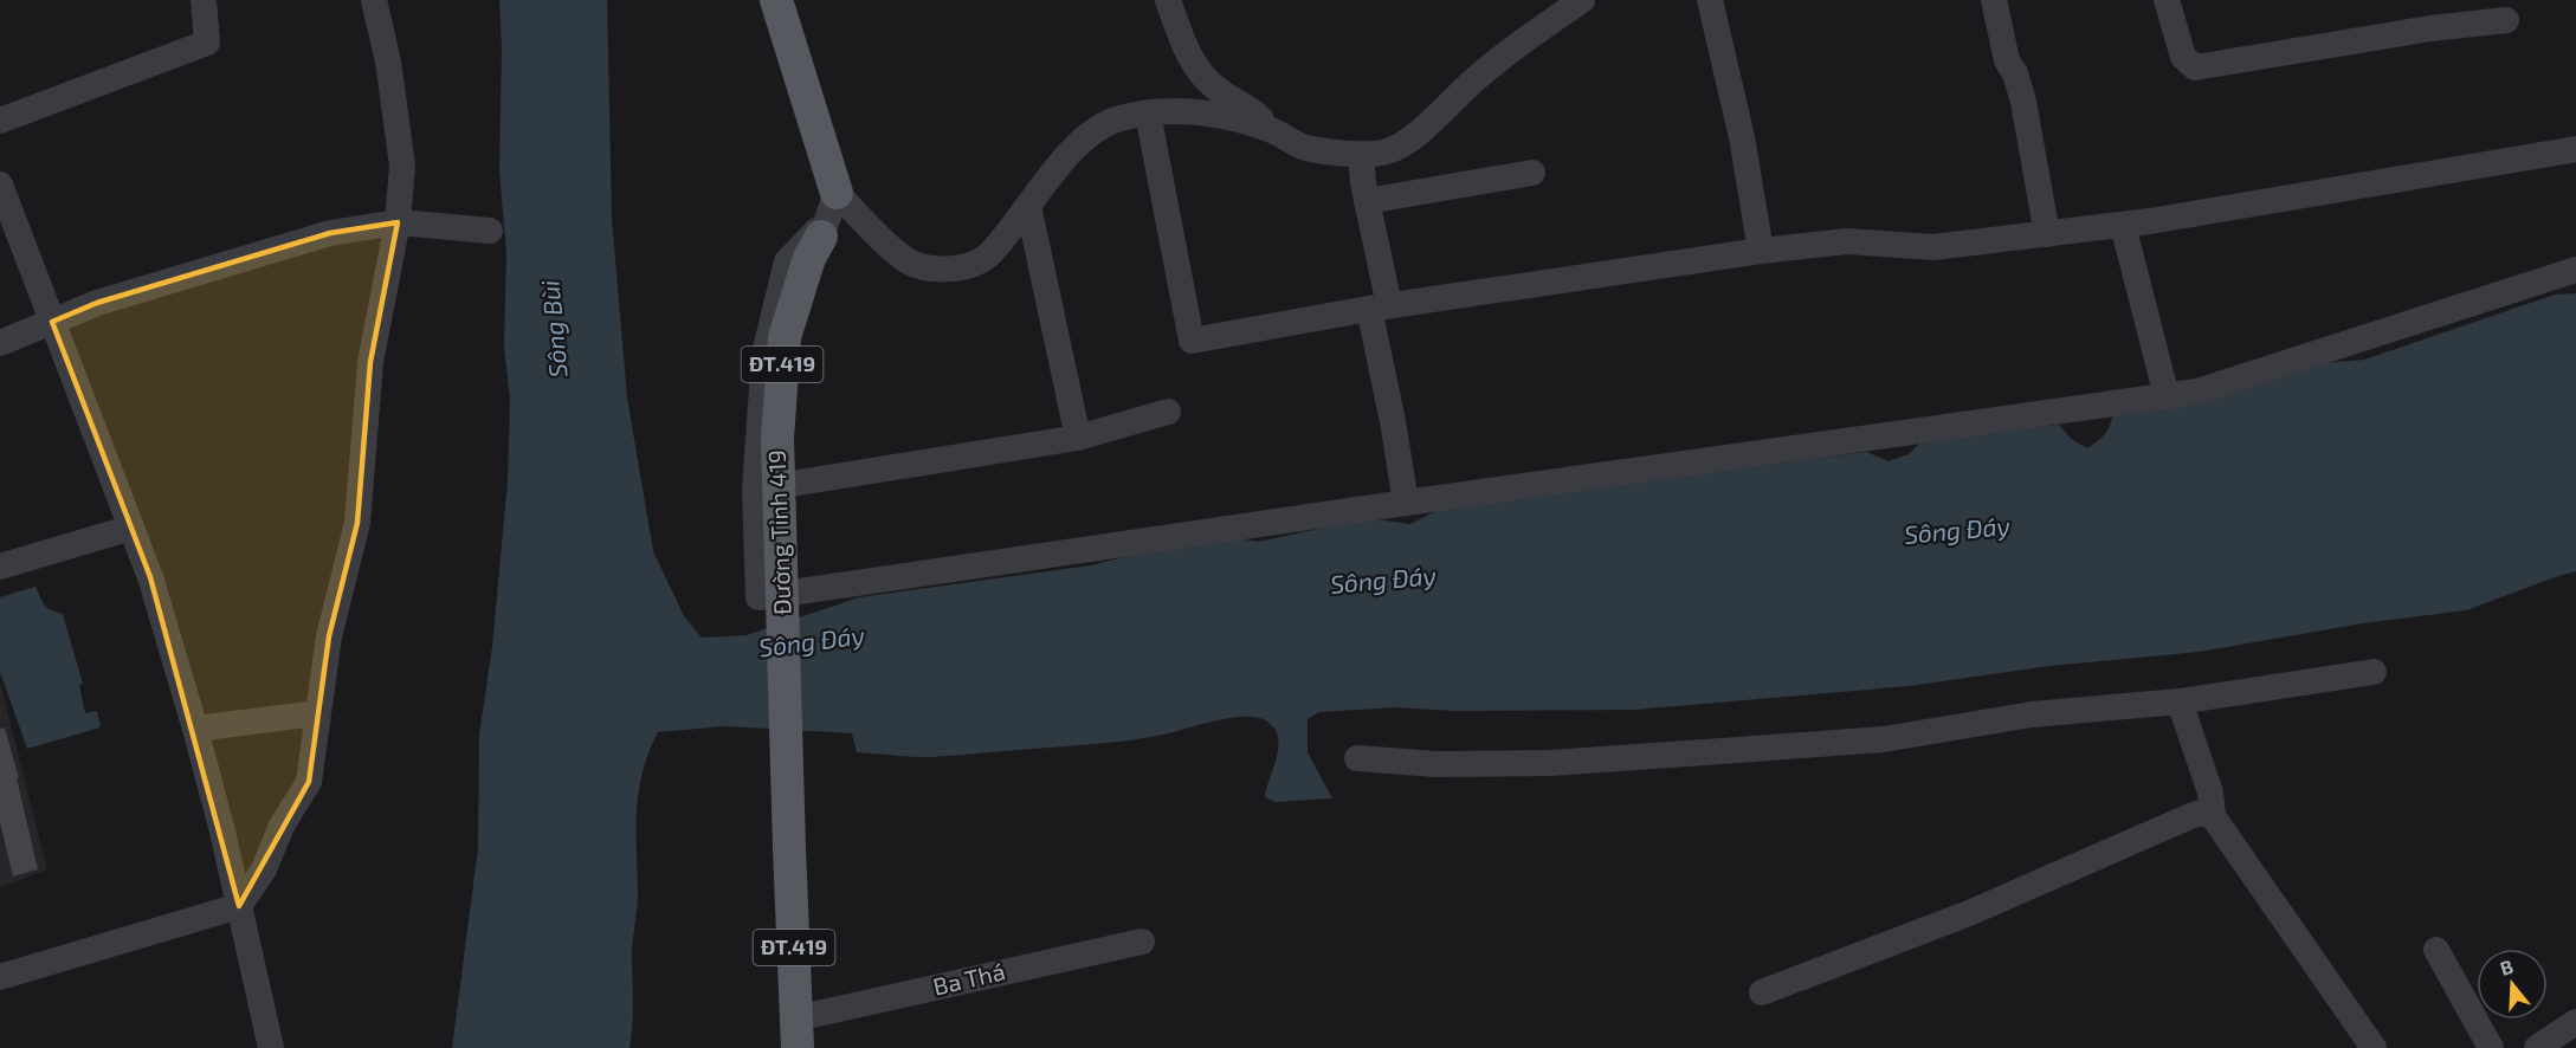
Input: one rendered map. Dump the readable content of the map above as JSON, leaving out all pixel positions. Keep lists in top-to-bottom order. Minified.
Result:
{"streets":{"main road":["ĐT.419","Đường Tỉnh 419"],"street":["Ba Thá"]},"crossings":[["Đường Tỉnh 419","Ba Thá"]],"water":["Sông Bùi","Sông Đáy"],"north":"top"}
